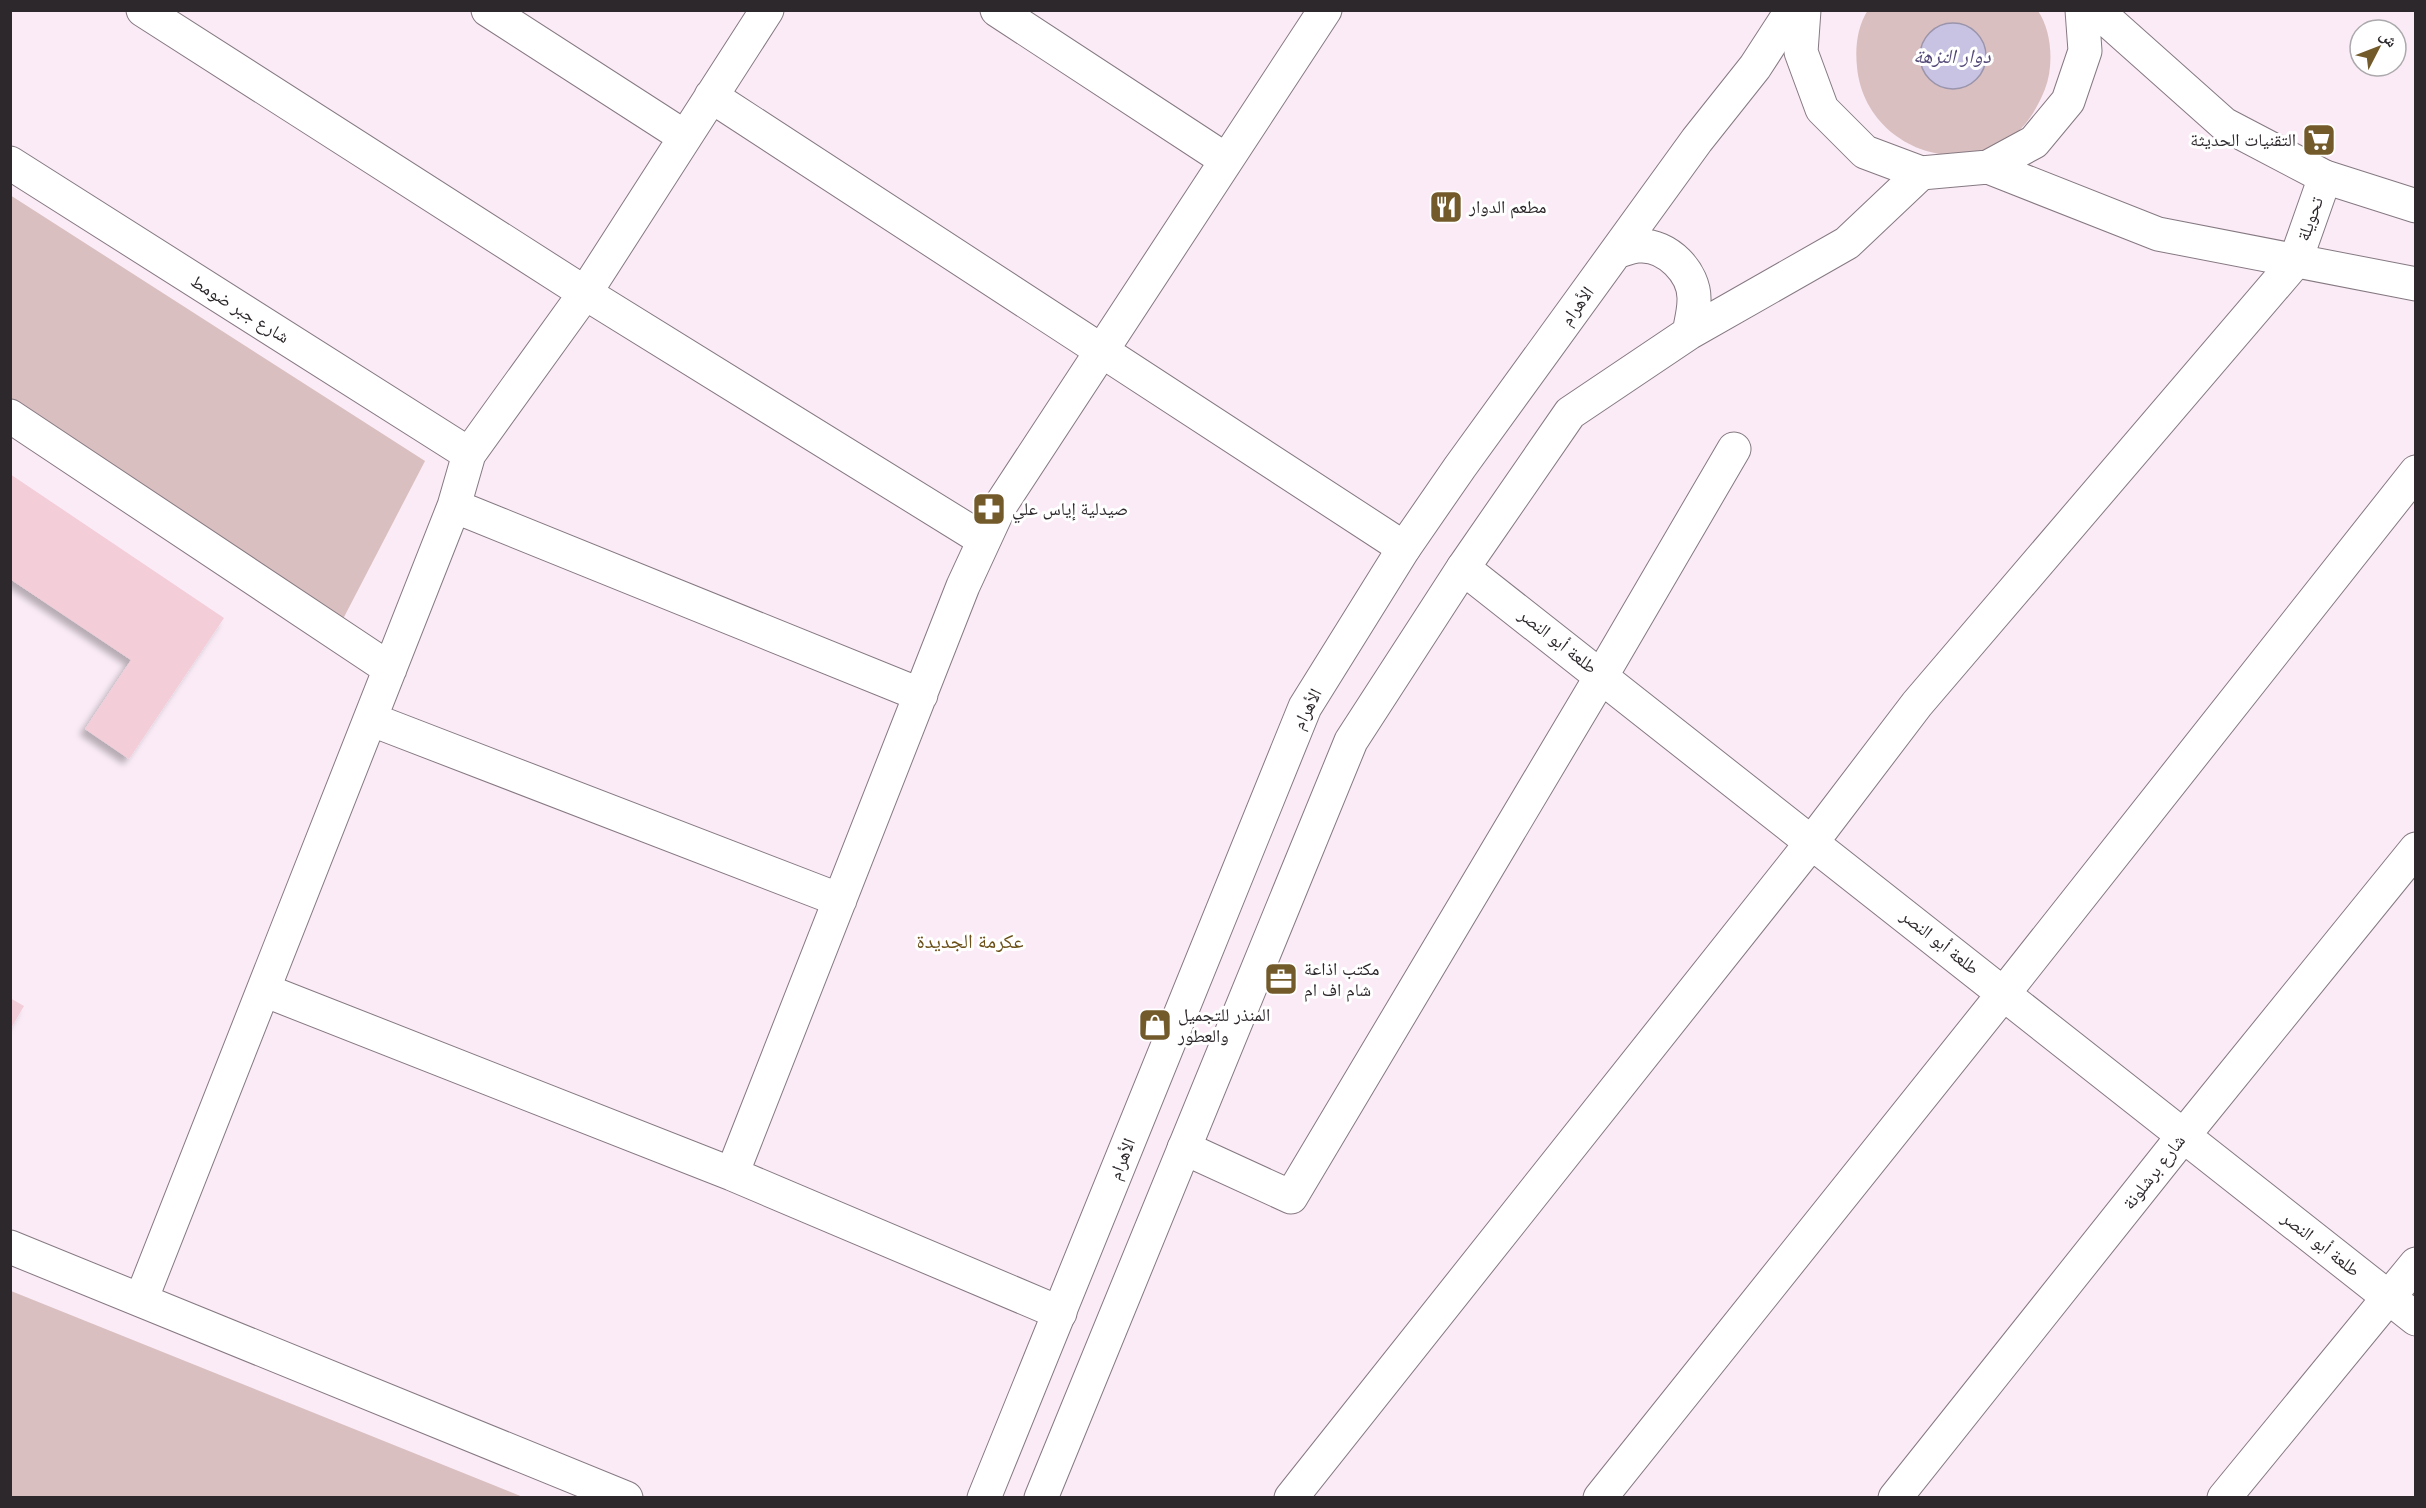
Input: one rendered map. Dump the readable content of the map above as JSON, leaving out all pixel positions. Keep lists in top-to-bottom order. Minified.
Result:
{"streets":{"main road":["تحويلة","الأهرام","شارع جبر ضومط","طلعة أبو النصر","شارع برشلونة"]},"crossings":[["طلعة أبو النصر","شارع برشلونة"]],"districts":["عكرمة الجديدة"],"water":["دوار النزهة"],"places":{"supermarket":["التقنيات الحديثة"],"restaurant":["مطعم الدوار"],"pharmacy":["صيدلية إياس علي"],"office":["مكتب اذاعة شام اف ام"],"shop":["المنذر للتجميل والعطور"]},"north":"top right"}
